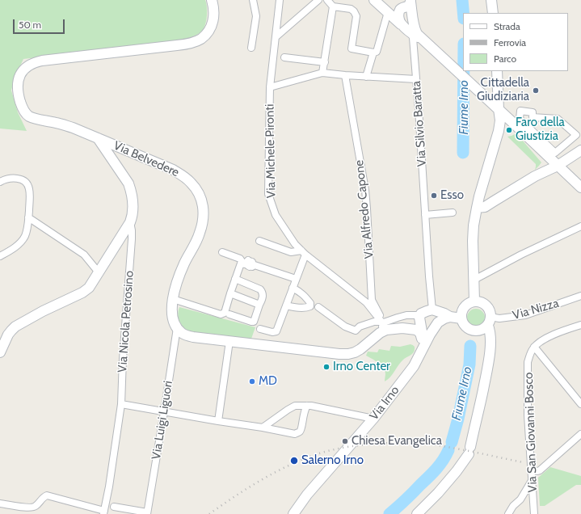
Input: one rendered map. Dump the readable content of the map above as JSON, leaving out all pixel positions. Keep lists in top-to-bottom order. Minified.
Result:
{"streets":{"main road":["Via Silvio Baratta","Via Belvedere","Via Nicola Petrosino","Via Irno"],"street":["Via Michele Pironti","Via Alfredo Capone","Via Nizza","Via Luigi Liguori","Via San Giovanni Bosco"]},"crossings":[["Via Michele Pironti","Via Alfredo Capone"],["Via Belvedere","Via Nicola Petrosino"],["Via Belvedere","Via Luigi Liguori"]],"water":["Fiume Irno"],"places":["Cittadella Giudiziaria","Faro della Giustizia","Esso","Irno Center","MD","Chiesa Evangelica","Salerno Irno"],"legend":["Strada","Ferrovia","Parco"],"scale_bar":"50 m"}
